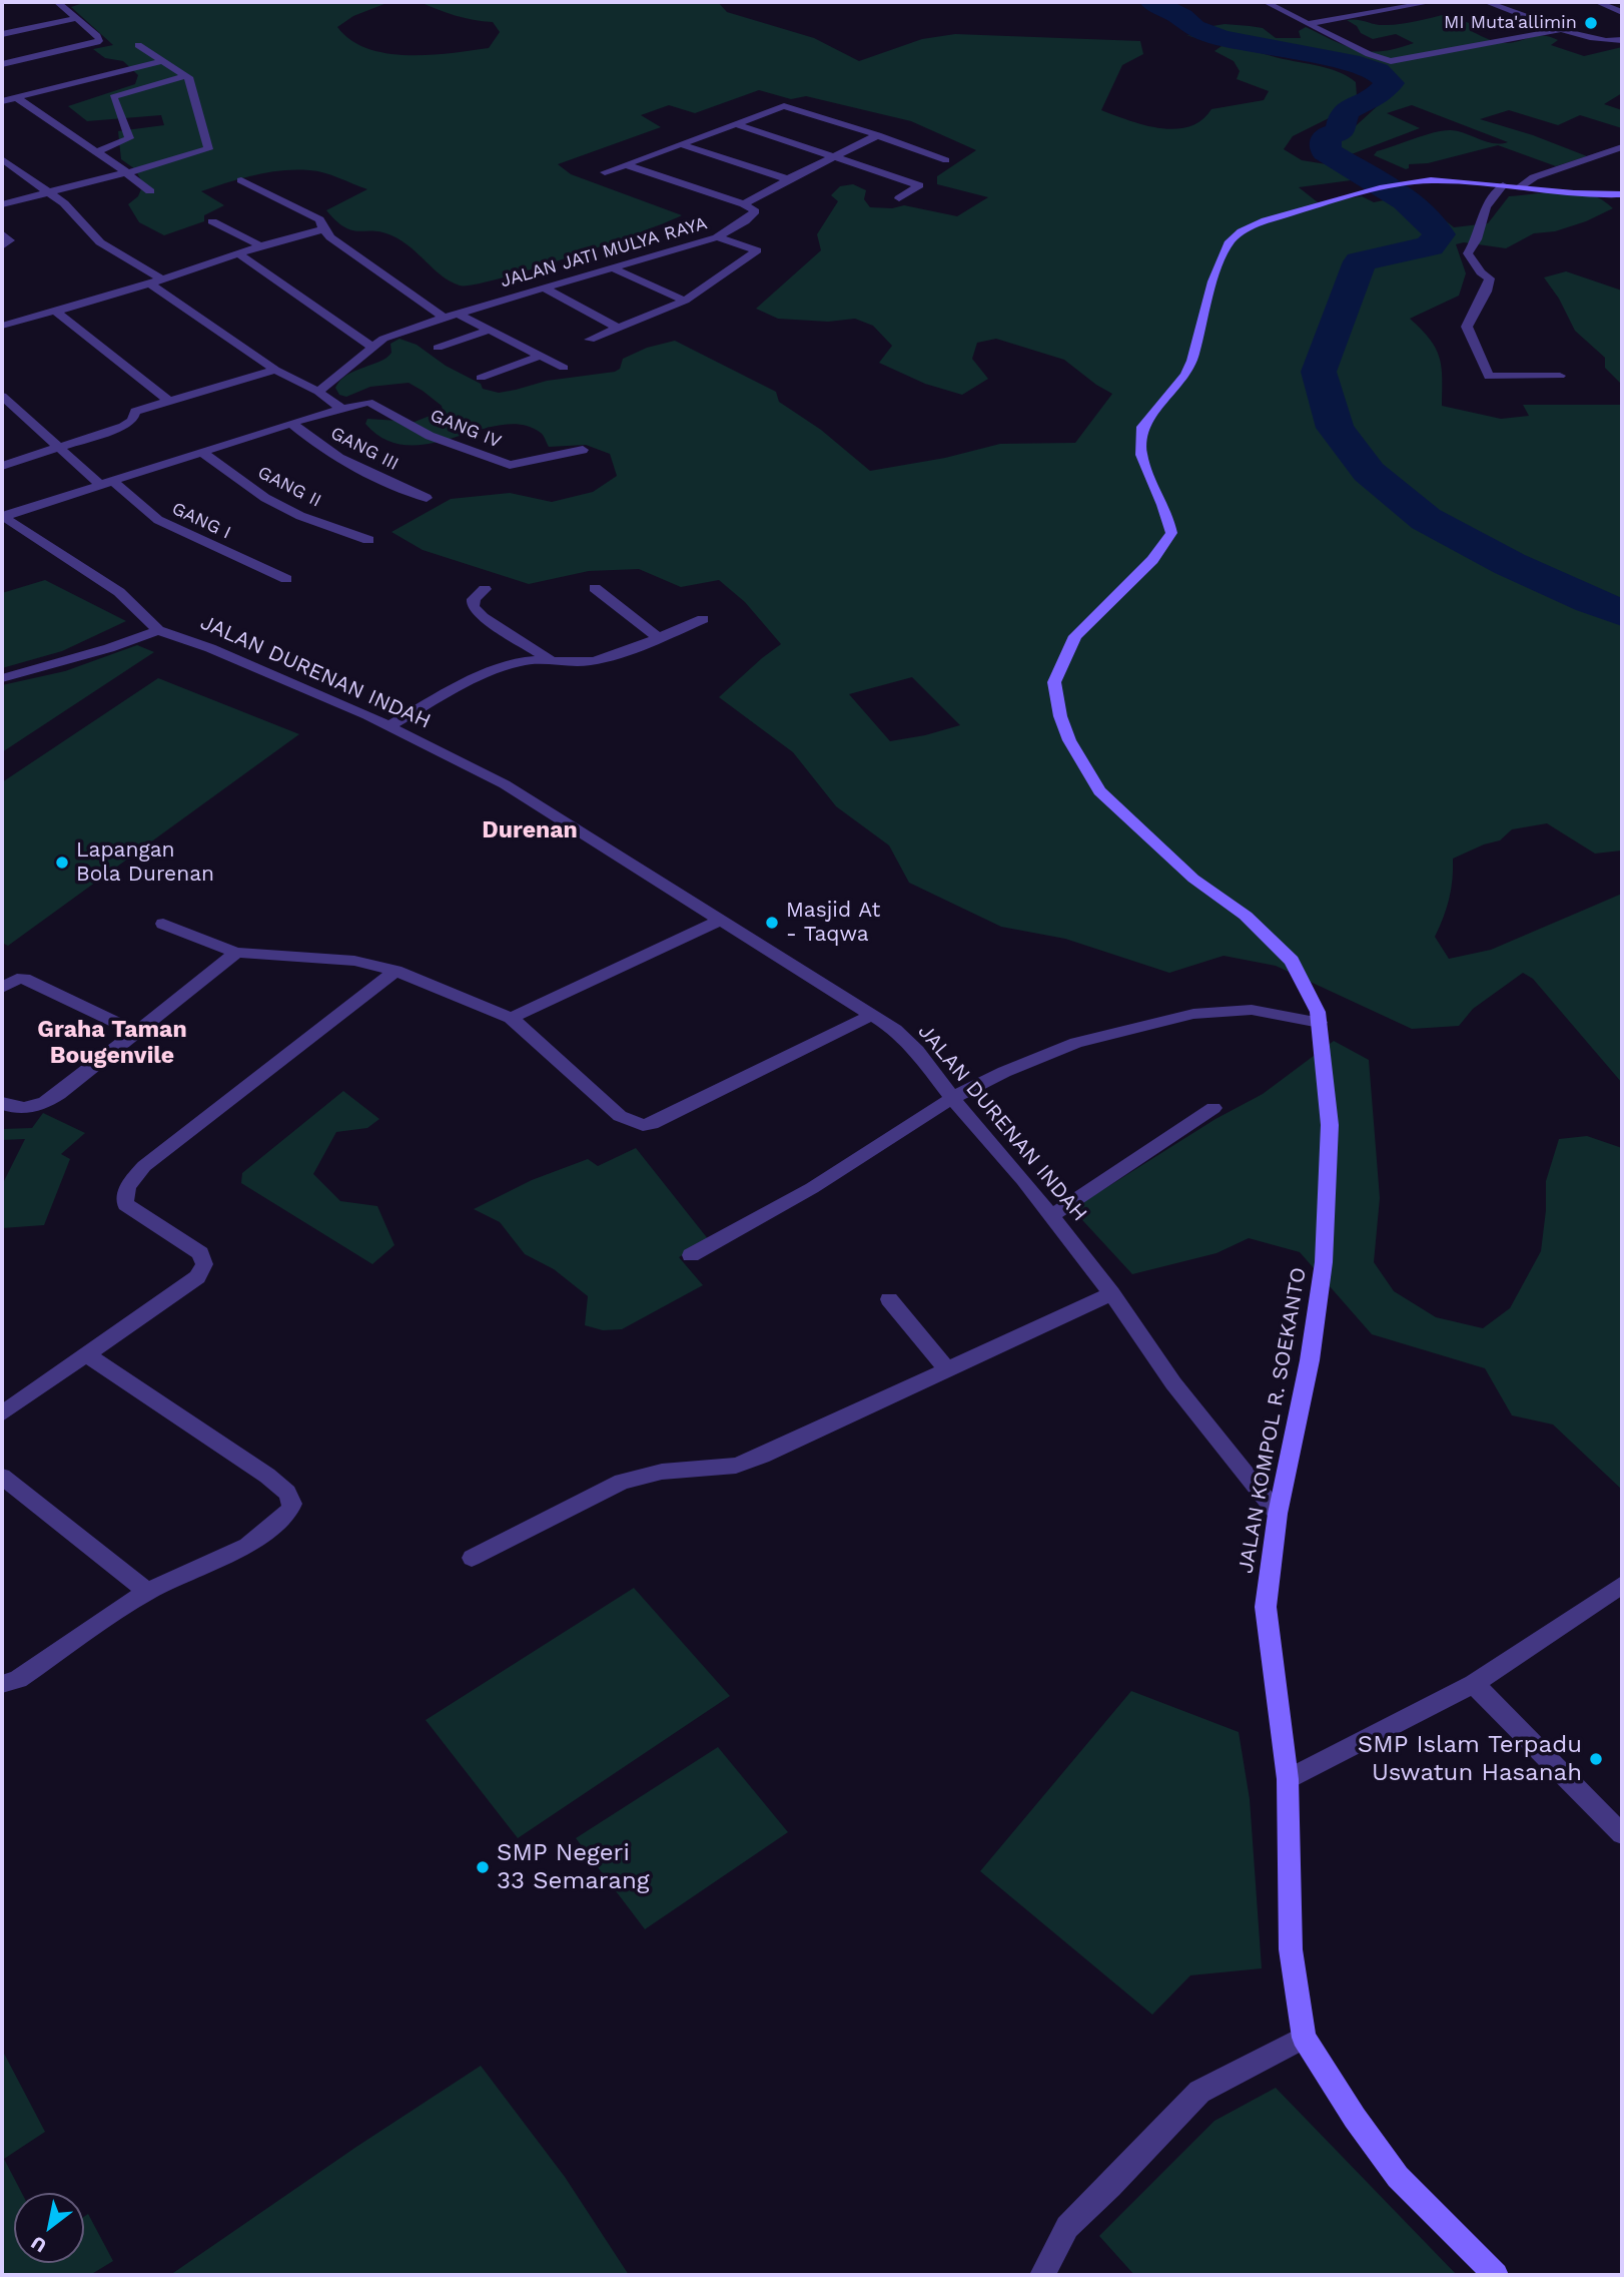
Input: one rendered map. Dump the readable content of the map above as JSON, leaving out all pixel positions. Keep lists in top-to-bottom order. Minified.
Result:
{"streets":{"main road":["JALAN KOMPOL R. SOEKANTO"],"street":["JALAN JATI MULYA RAYA","GANG IV","GANG III","GANG II","GANG I","JALAN DURENAN INDAH"]},"crossings":[["GANG IV","GANG III"],["GANG IV","GANG II"],["GANG IV","GANG I"],["JALAN DURENAN INDAH","JALAN KOMPOL R. SOEKANTO"]],"districts":["Durenan","Graha Taman Bougenvile"],"places":["MI Muta'allimin","Lapangan Bola Durenan","Masjid At - Taqwa","SMP Islam Terpadu Uswatun Hasanah","SMP Negeri 33 Semarang"],"north":"bottom left"}
